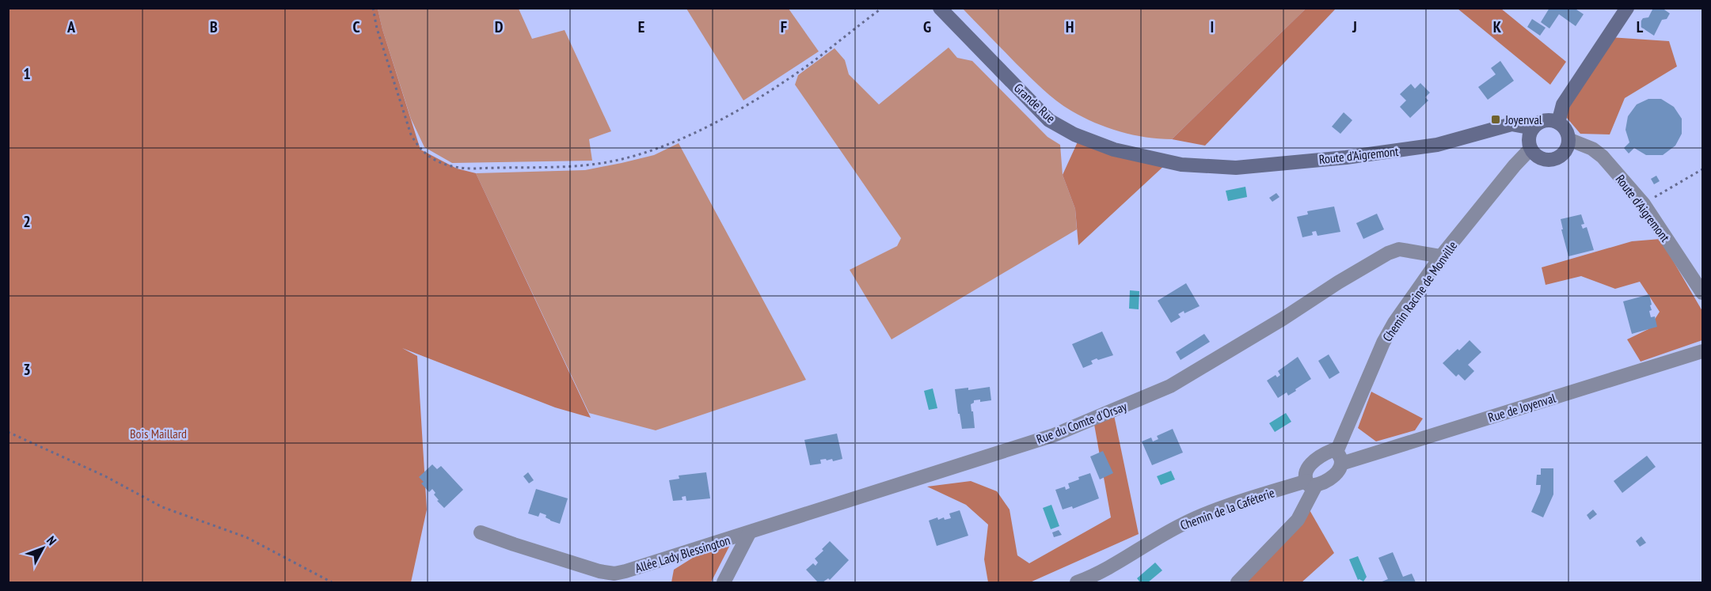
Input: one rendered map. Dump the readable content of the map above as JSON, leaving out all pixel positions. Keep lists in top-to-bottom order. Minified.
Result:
{"streets":{"street":["Grande Rue","Route d’Aigremont","Route d'Aigremont","Chemin Racine de Monville","Rue de Joyenval","Rue du Comte d'Orsay","Chemin de la Caféterie","Allée Lady Blessington"]},"crossings":[["Grande Rue","Route d’Aigremont"],["Route d’Aigremont","Route d'Aigremont"],["Route d’Aigremont","Chemin Racine de Monville"],["Route d'Aigremont","Chemin Racine de Monville"],["Chemin Racine de Monville","Rue de Joyenval"],["Chemin Racine de Monville","Rue du Comte d'Orsay"],["Rue de Joyenval","Chemin de la Caféterie"],["Rue du Comte d'Orsay","Allée Lady Blessington"]],"parks":["Bois Maillard"],"places":{"transit":["Joyenval"]},"north":"top right","grid":{"columns":["A","B","C","D","E","F","G","H","I","J","K","L"],"rows":["1","2","3"]}}
